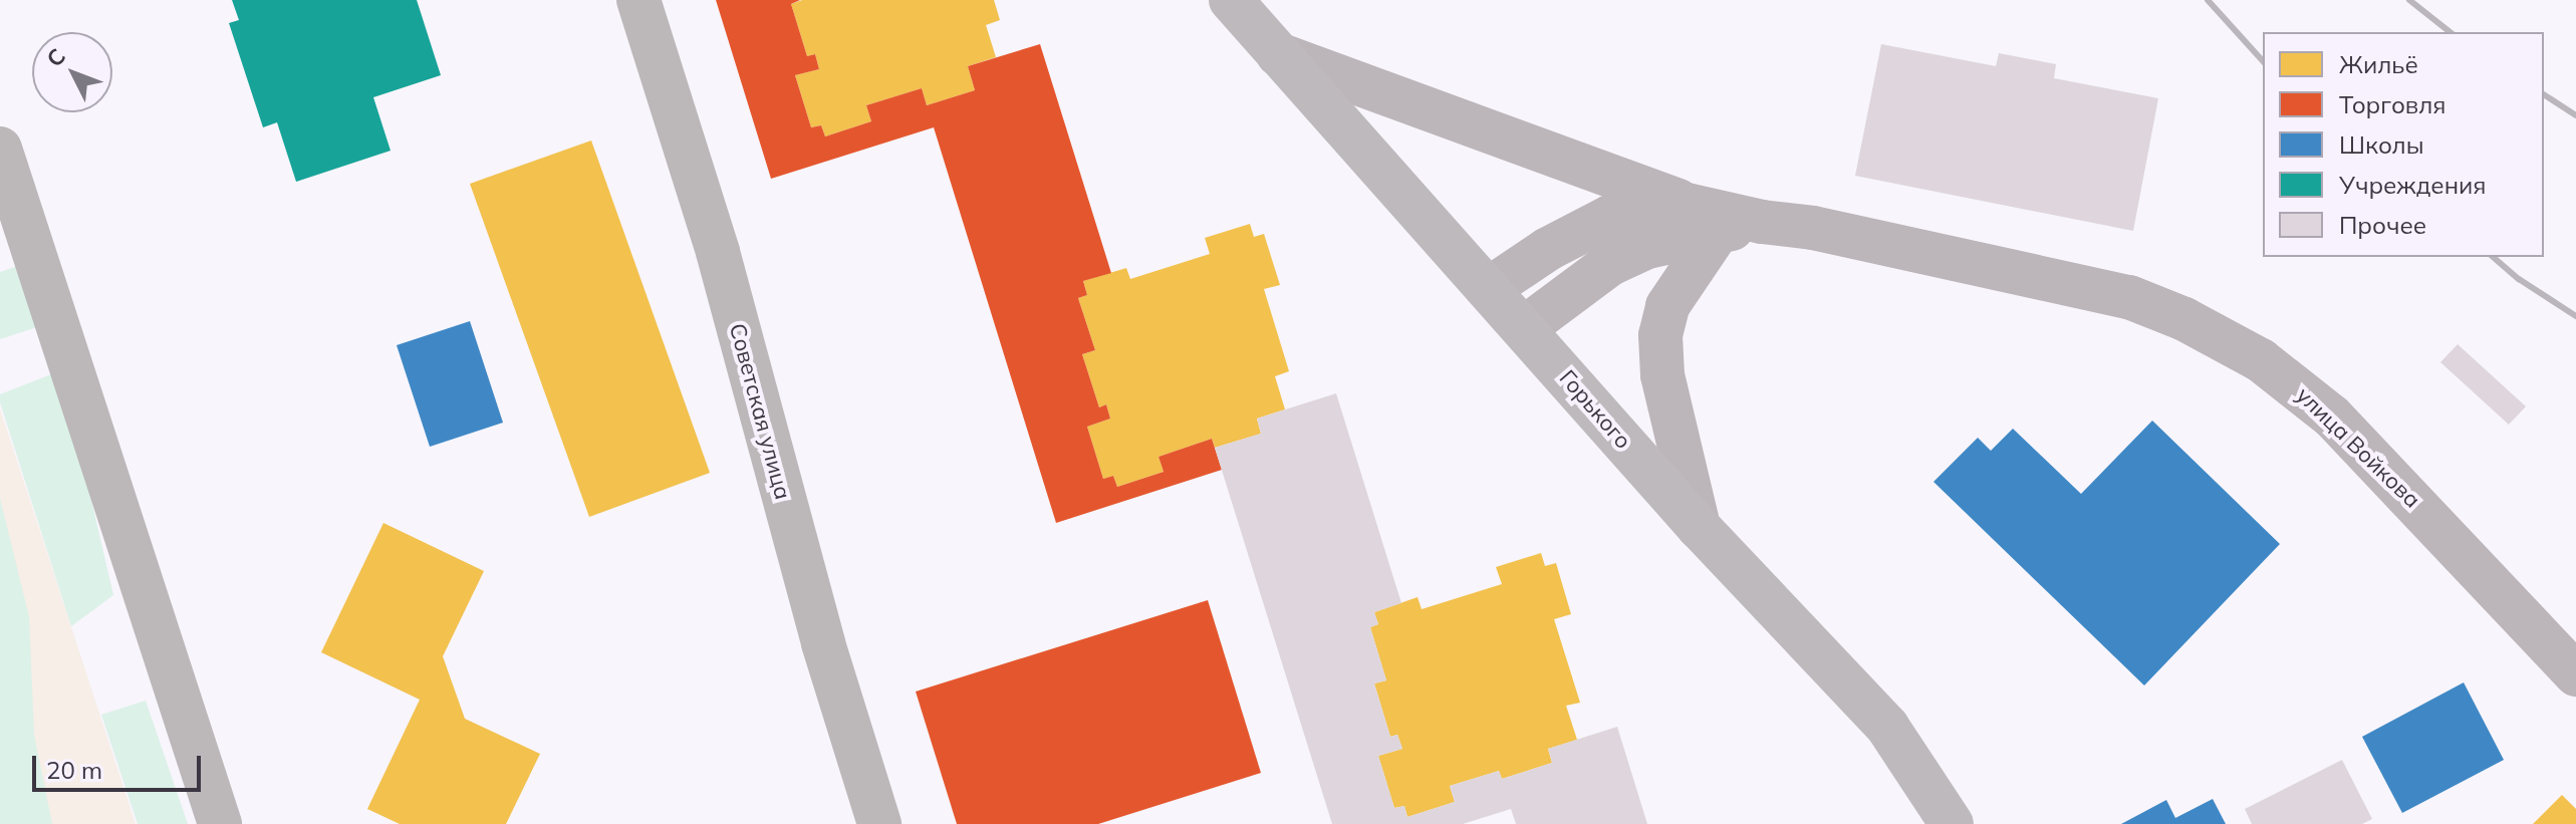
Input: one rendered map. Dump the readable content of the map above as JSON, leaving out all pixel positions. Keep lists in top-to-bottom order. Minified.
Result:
{"streets":{"main road":["Горького","улица Войкова"],"street":["Советская улица"]},"legend":["Жильё","Торговля","Школы","Учреждения","Прочее"],"scale_bar":"20 m","north":"top left"}
